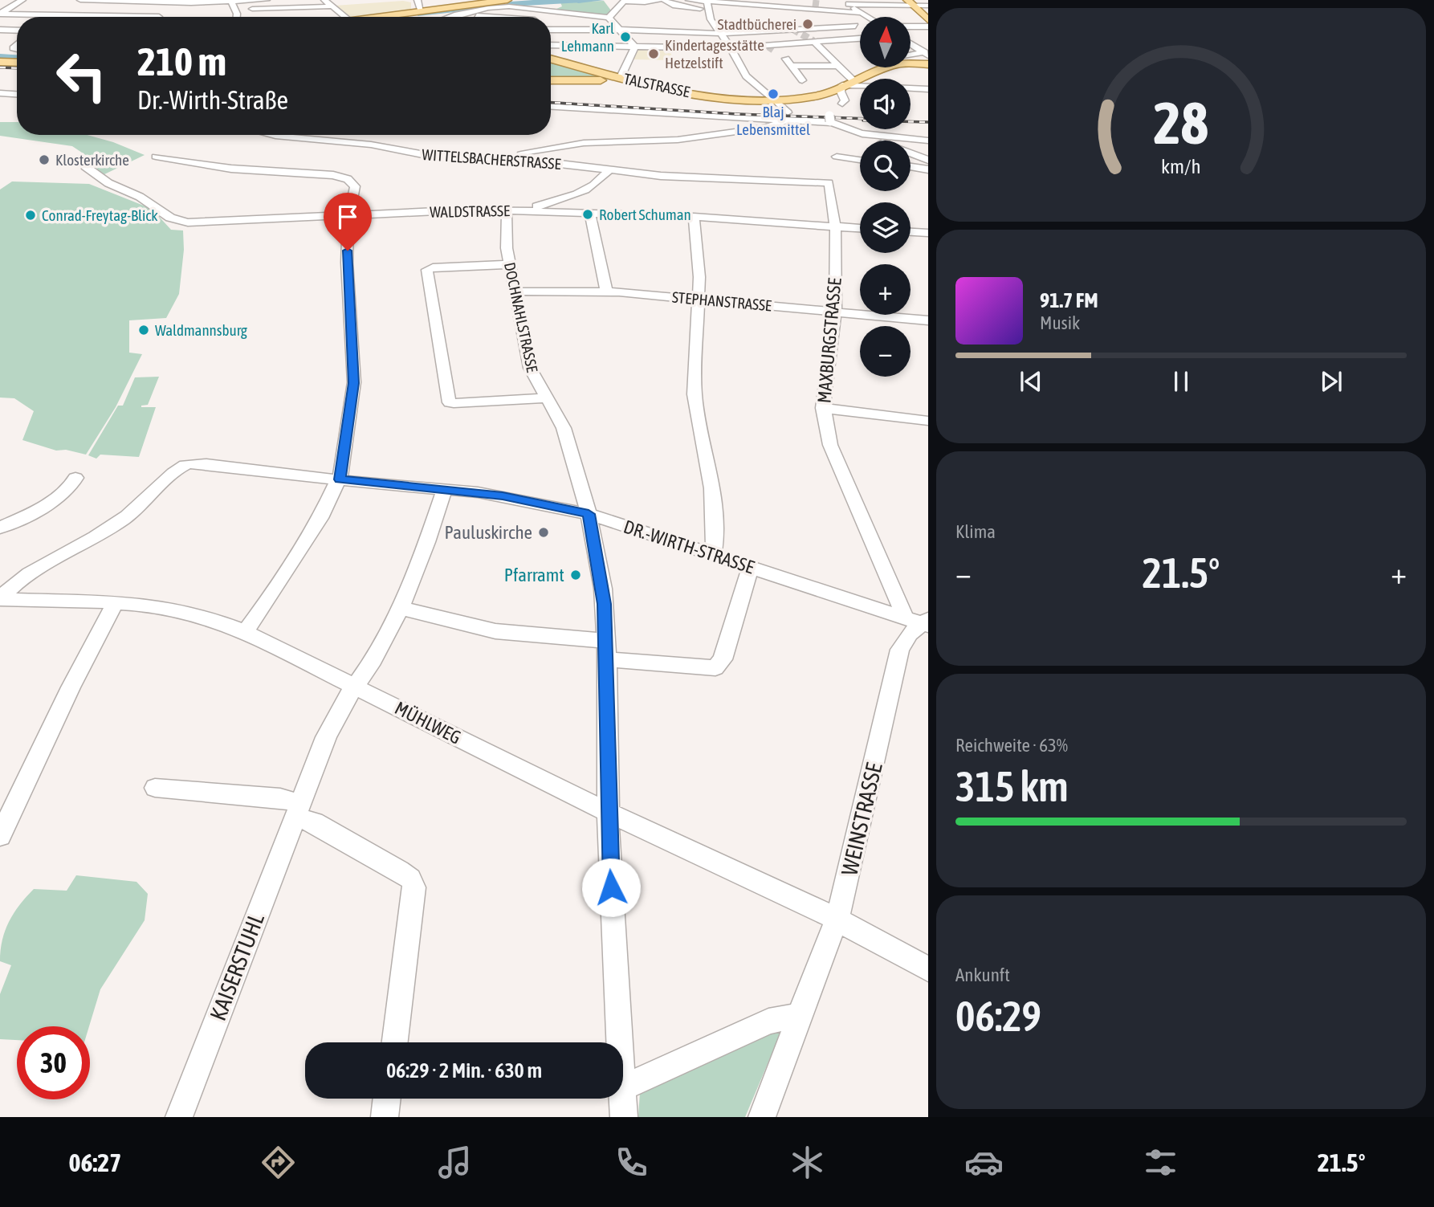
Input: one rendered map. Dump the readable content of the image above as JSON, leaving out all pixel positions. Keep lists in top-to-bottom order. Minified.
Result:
{"streets":{"main road":["TALSTRASSE"],"street":["WITTELSBACHERSTRASSE","WALDSTRASSE","STEPHANSTRASSE","DOCHNAHLSTRASSE","MAXBURGSTRASSE","DR.-WIRTH-STRASSE","MÜHLWEG","WEINSTRASSE","KAISERSTUHL"]},"crossings":[["WITTELSBACHERSTRASSE","WALDSTRASSE"],["WITTELSBACHERSTRASSE","MAXBURGSTRASSE"],["WALDSTRASSE","DOCHNAHLSTRASSE"],["WALDSTRASSE","MAXBURGSTRASSE"],["STEPHANSTRASSE","DOCHNAHLSTRASSE"],["STEPHANSTRASSE","MAXBURGSTRASSE"],["DOCHNAHLSTRASSE","DR.-WIRTH-STRASSE"],["DOCHNAHLSTRASSE","MÜHLWEG"],["MAXBURGSTRASSE","DR.-WIRTH-STRASSE"],["MAXBURGSTRASSE","WEINSTRASSE"],["DR.-WIRTH-STRASSE","MÜHLWEG"],["DR.-WIRTH-STRASSE","WEINSTRASSE"],["DR.-WIRTH-STRASSE","KAISERSTUHL"],["MÜHLWEG","WEINSTRASSE"],["MÜHLWEG","KAISERSTUHL"]],"places":["Stadtbücherei","Karl Lehmann","Kindertagesstätte Hetzelstift","Blaj Lebensmittel","Klosterkirche","Robert Schuman","Conrad-Freytag-Blick","Waldmannsburg","Pauluskirche","Pfarramt"],"north":"top","page":{"map_buttons":["+","−"],"turn":["210 m","Dr.-Wirth-Straße"],"song":["91.7 FM","Musik"],"tile":["Klima",["Reichweite · 63%","315 km"],["Ankunft","06:29"]],"heat":["−","21.5°","+"],"limit":"30","trip":"06:29 · 2 Min. · 630 m","tabs":["06:27","21.5°"],"gauge":["28","km/h"]}}
